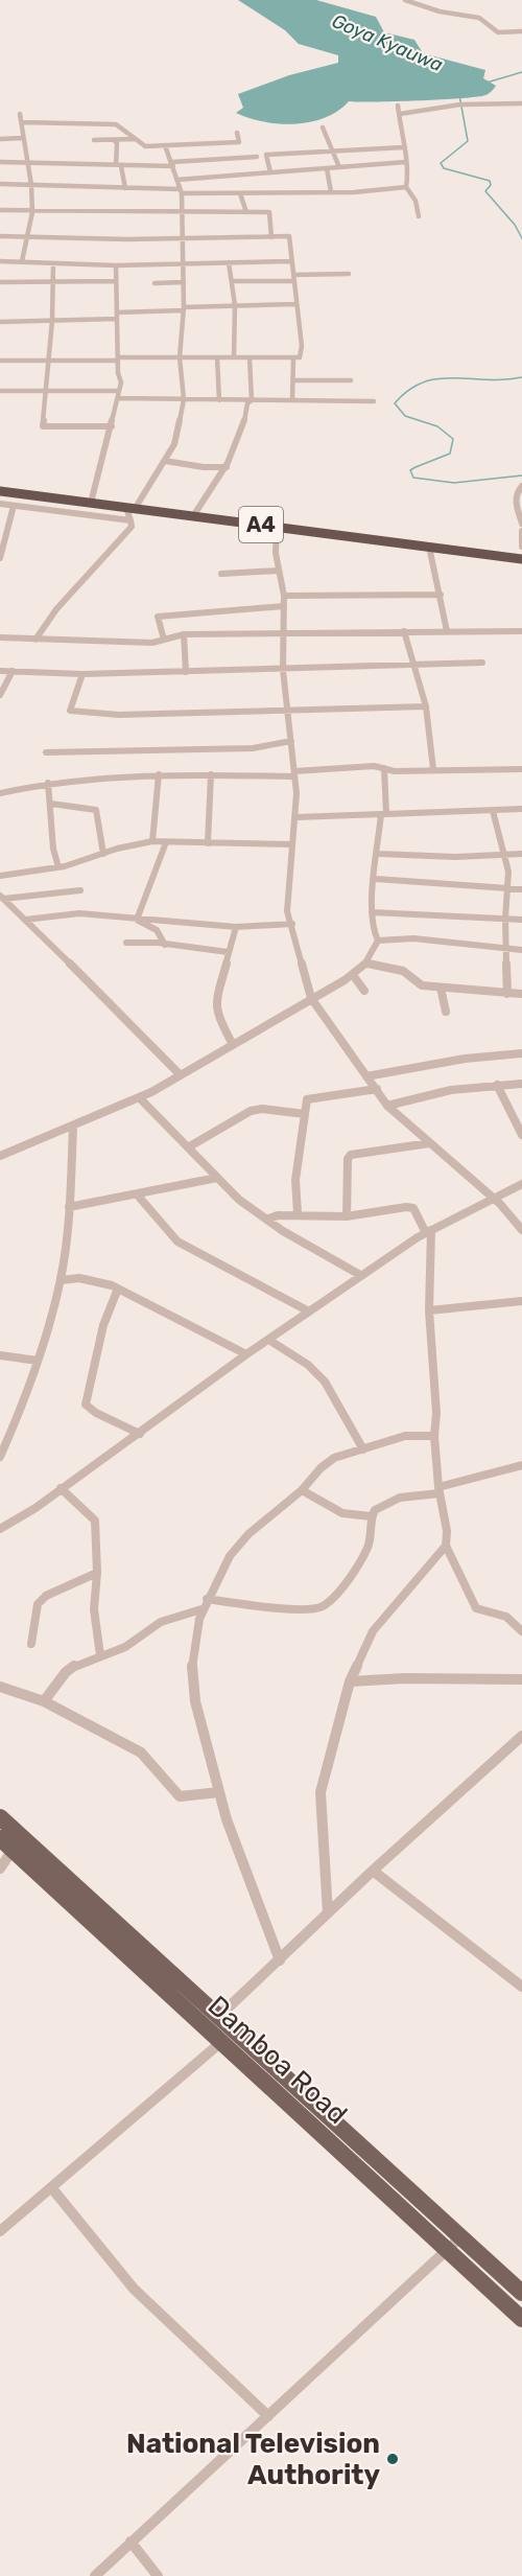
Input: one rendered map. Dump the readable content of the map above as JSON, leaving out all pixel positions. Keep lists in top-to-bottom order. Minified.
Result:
{"streets":{"highway":["A4"],"main road":["Damboa Road"]},"water":["Goya Kyauwa"],"places":["National Television Authority"]}
